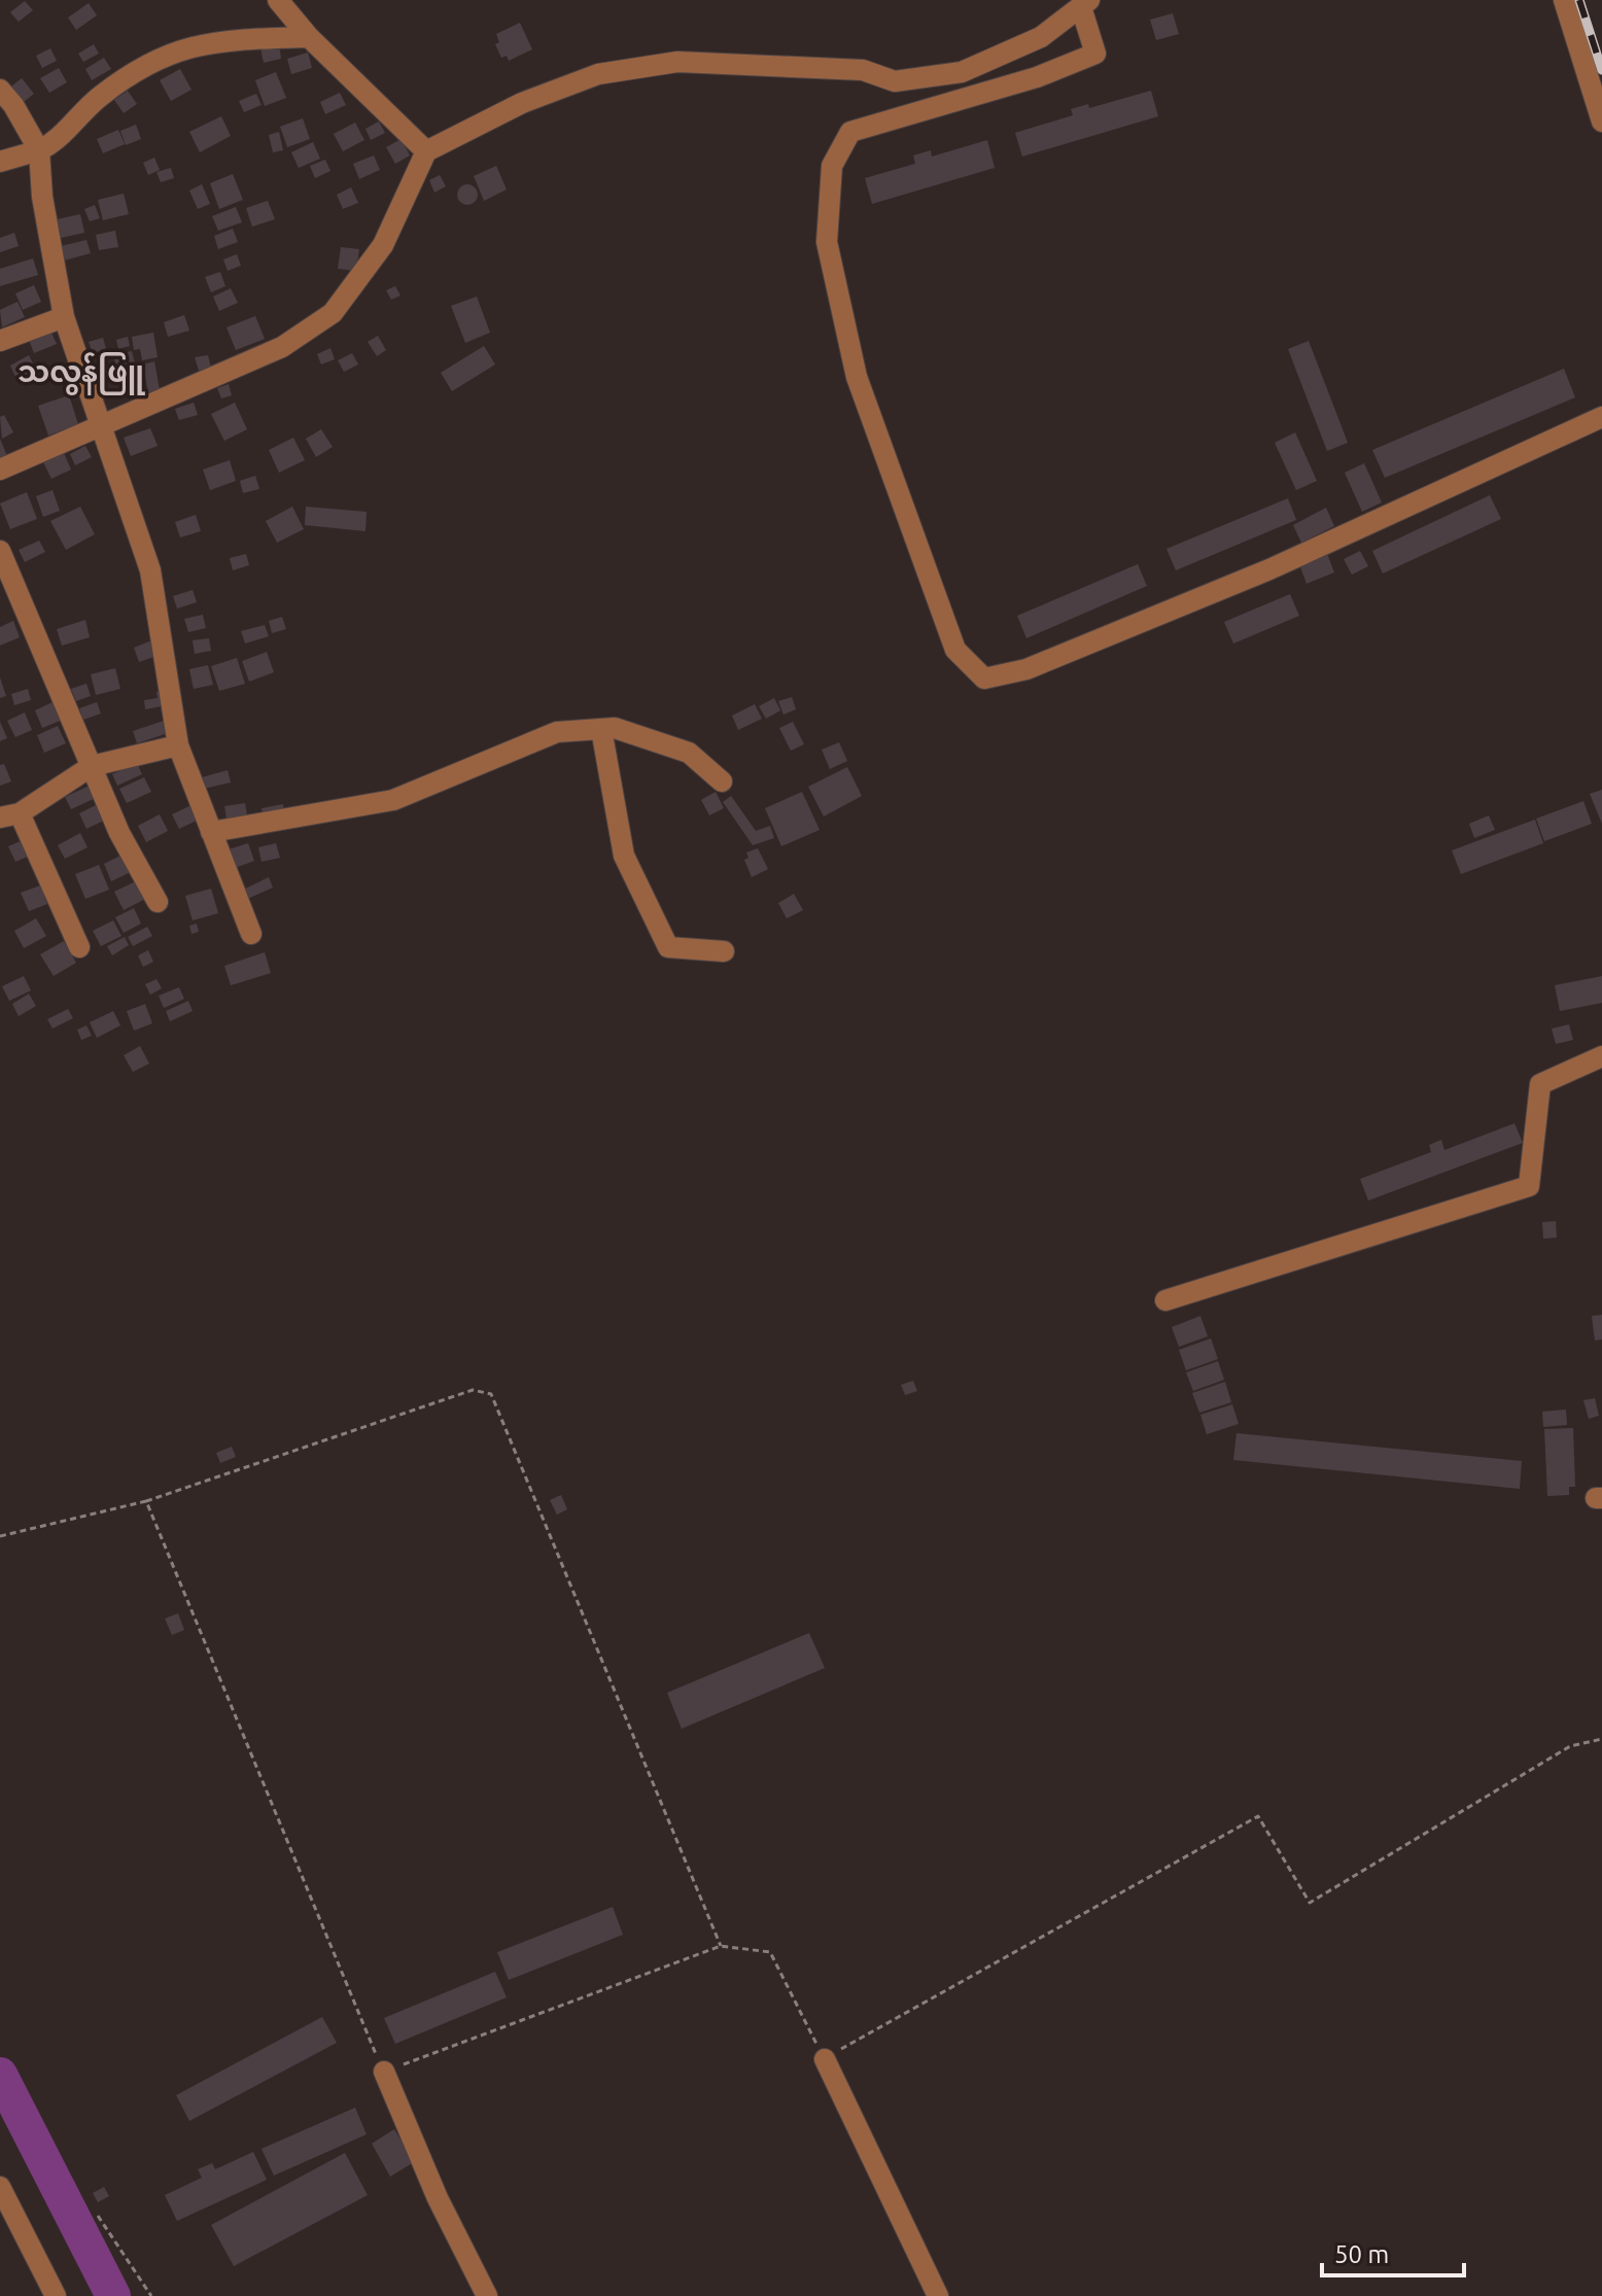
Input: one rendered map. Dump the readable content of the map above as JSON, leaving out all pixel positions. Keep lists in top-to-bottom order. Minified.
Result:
{"districts":["သလွန်ဖြူ"],"scale_bar":"50 m"}
